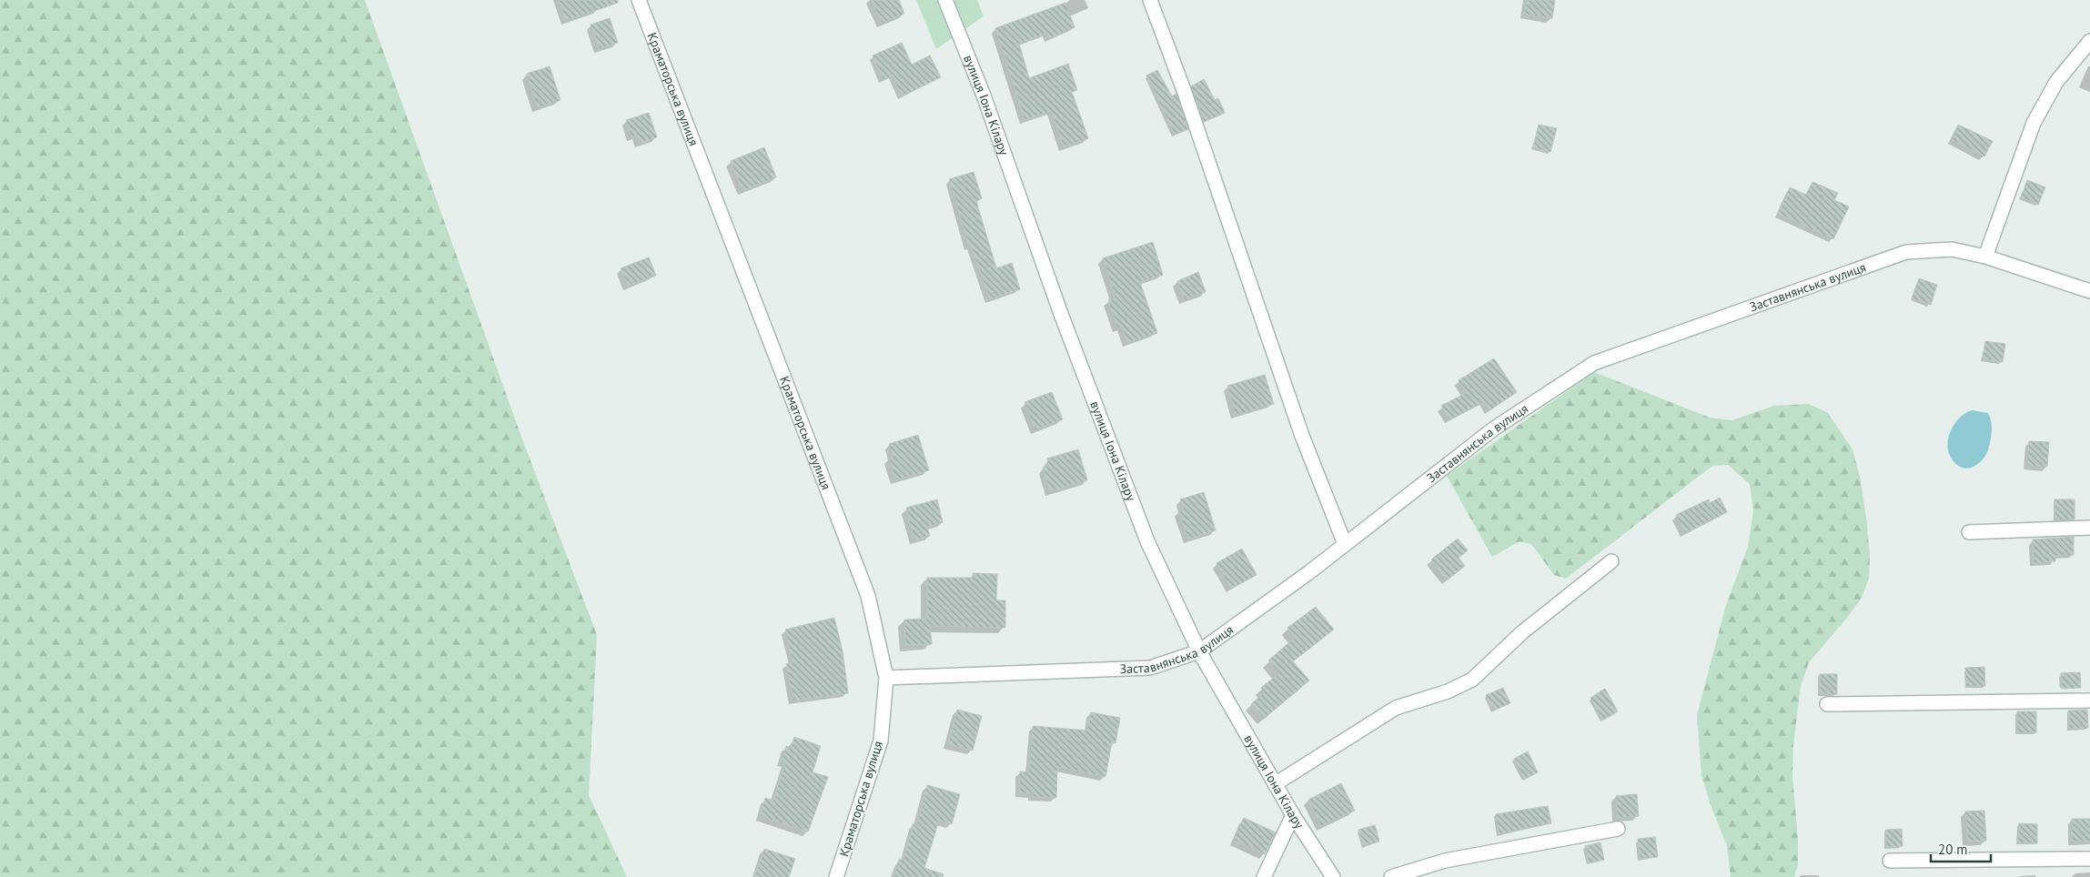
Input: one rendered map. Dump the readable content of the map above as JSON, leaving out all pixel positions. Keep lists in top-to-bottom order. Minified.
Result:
{"streets":{"street":["Краматорська вулиця","вулиця Іона Кілару","Заставнянська вулиця"]},"crossings":[["Краматорська вулиця","Заставнянська вулиця"],["вулиця Іона Кілару","Заставнянська вулиця"]],"scale_bar":"20 m"}
